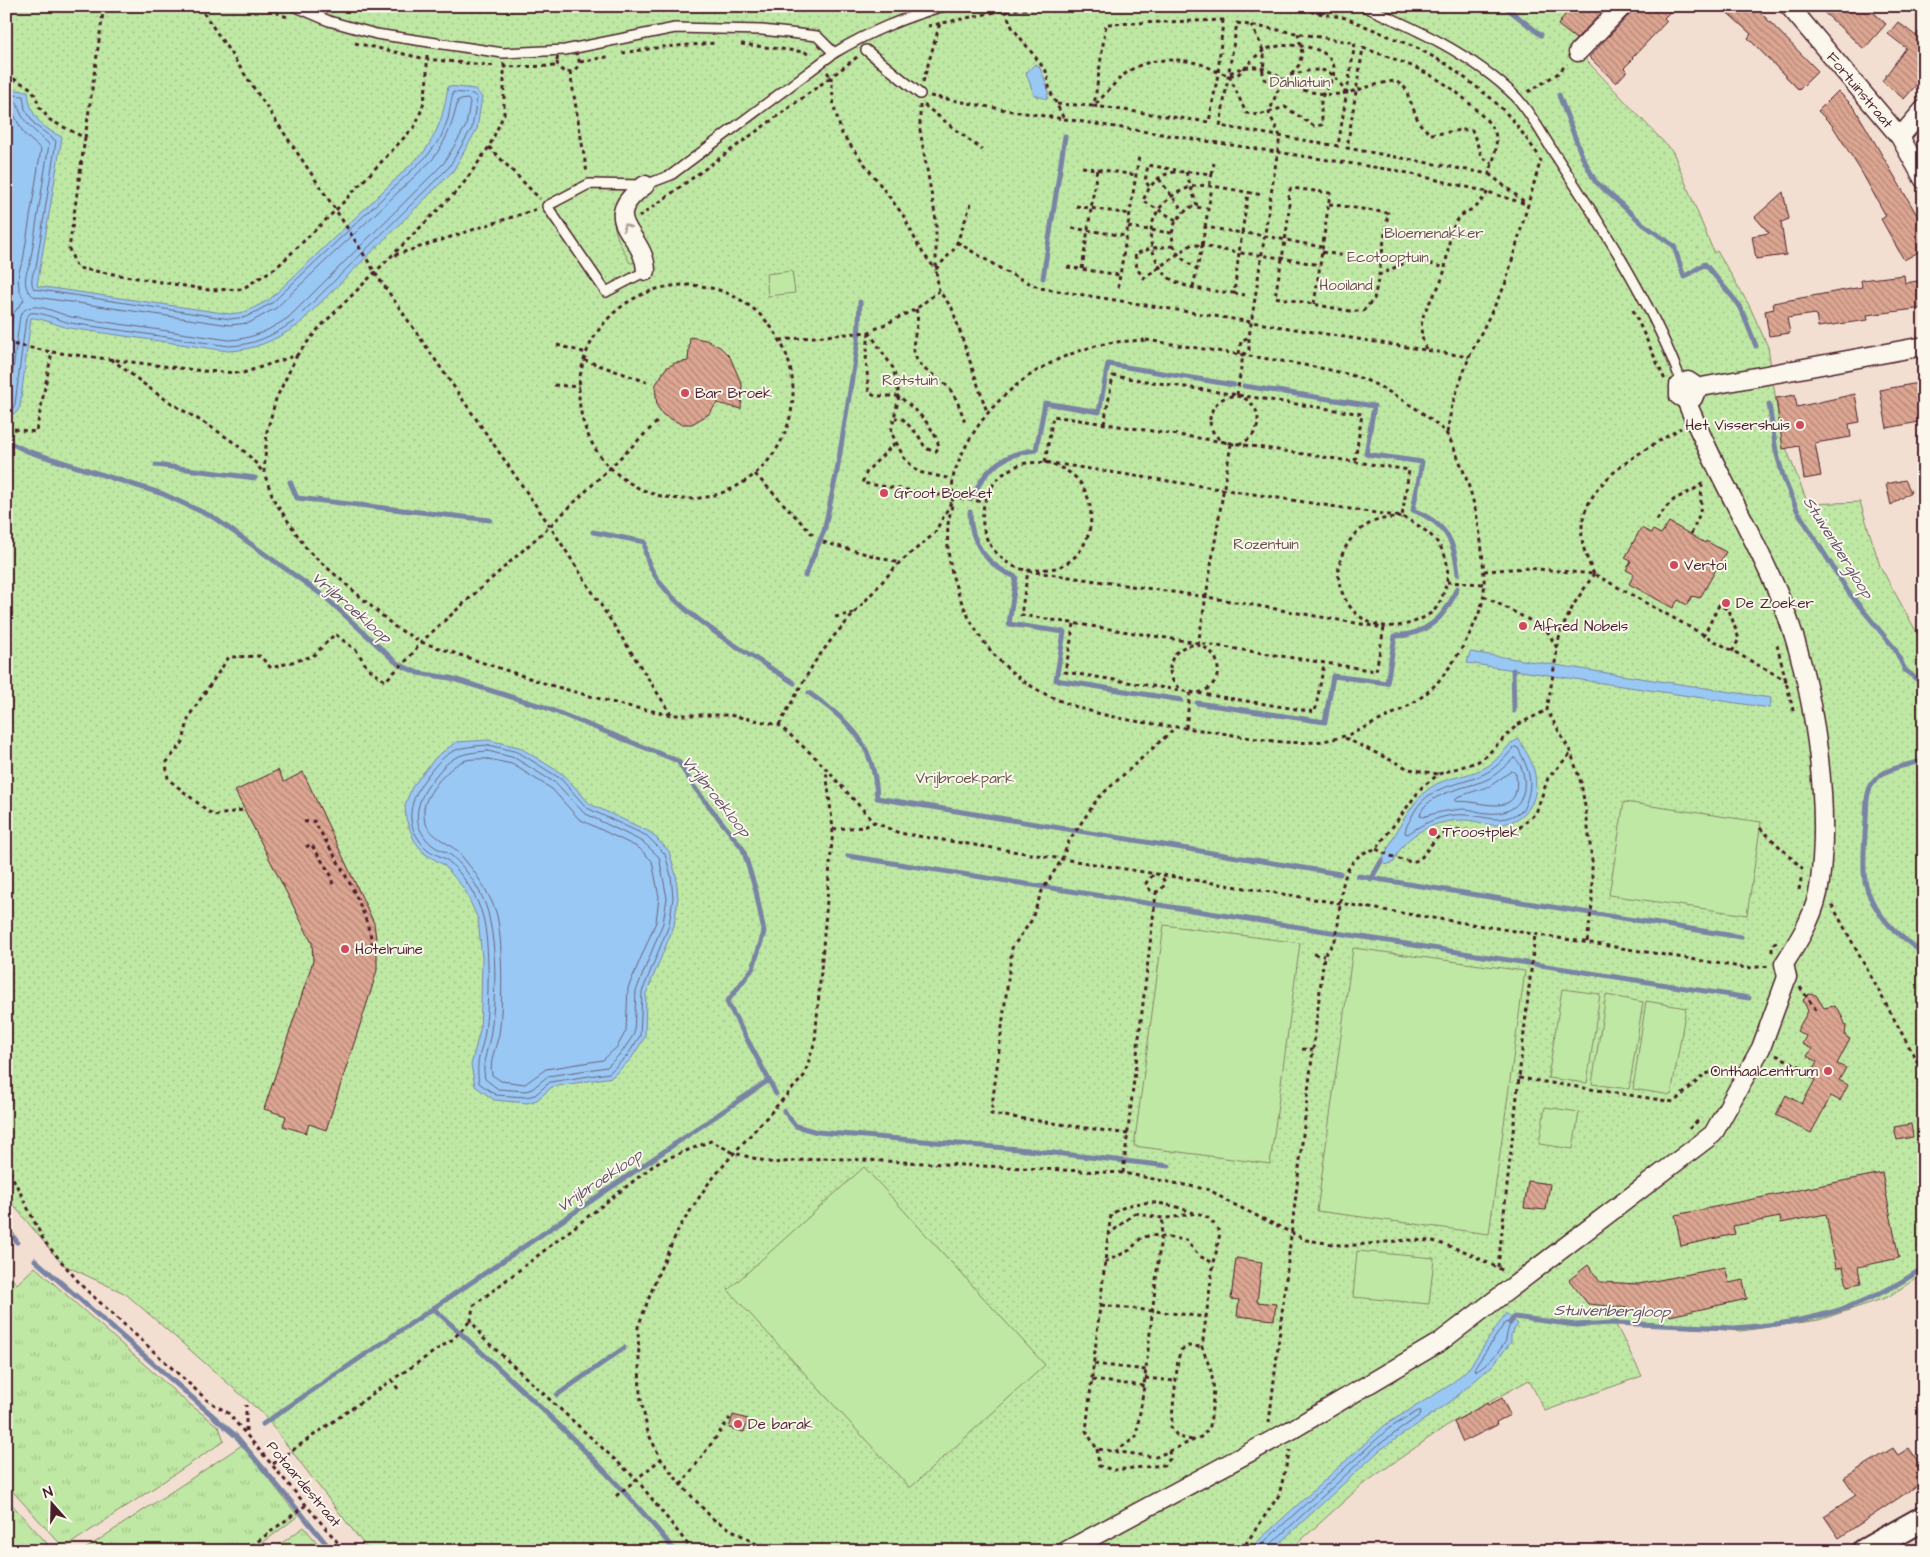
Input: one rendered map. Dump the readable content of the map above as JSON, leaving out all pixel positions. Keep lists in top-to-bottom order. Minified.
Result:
{"streets":{"street":["Fortuinstraat"],"path":["Potaardestraat"]},"water":["Stuivenbergloop","Vrijbroekloop"],"parks":["Dahliatuin","Bloemenakker","Ecotooptuin","Hooiland","Rotstuin","Rozentuin","Vrijbroekpark"],"places":["Bar Broek","Het Vissershuis","Groot Boeket","Vertoi","De Zoeker","Alfred Nobels","Troostplek","Hotelruïne","Onthaalcentrum","De barak"],"north":"top"}
